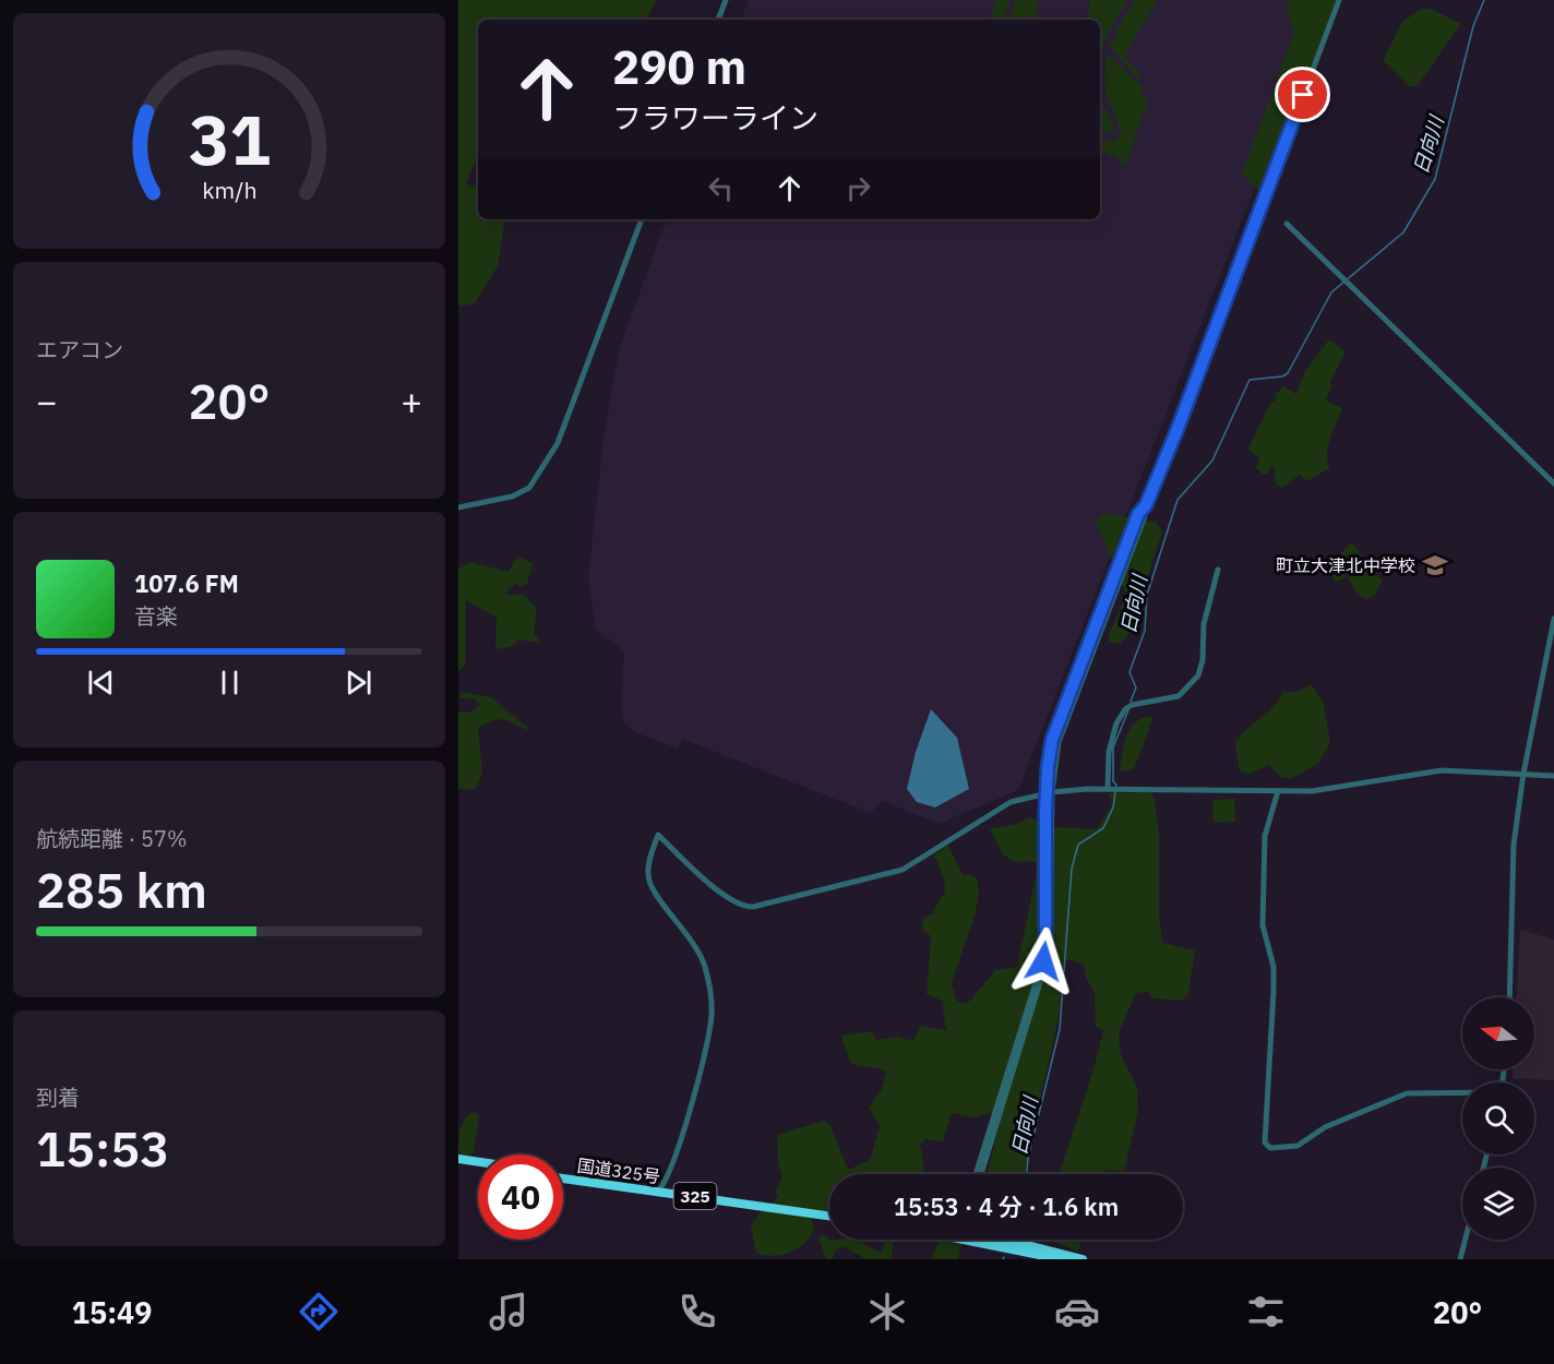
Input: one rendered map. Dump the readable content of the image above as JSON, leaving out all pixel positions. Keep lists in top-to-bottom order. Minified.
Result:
{"streets":{"highway":["国道325号","325"]},"water":["日向川"],"places":{"school or university":["町立大津北中学校"]},"north":"left","page":{"turn":["290 m","フラワーライン"],"tile":["エアコン",["航続距離 · 57%","285 km"],["到着","15:53"]],"heat":["−","20°","+"],"song":["107.6 FM","音楽"],"limit":"40","trip":"15:53 · 4 分 · 1.6 km","tabs":["15:49","20°"],"gauge":["31","km/h"]}}
